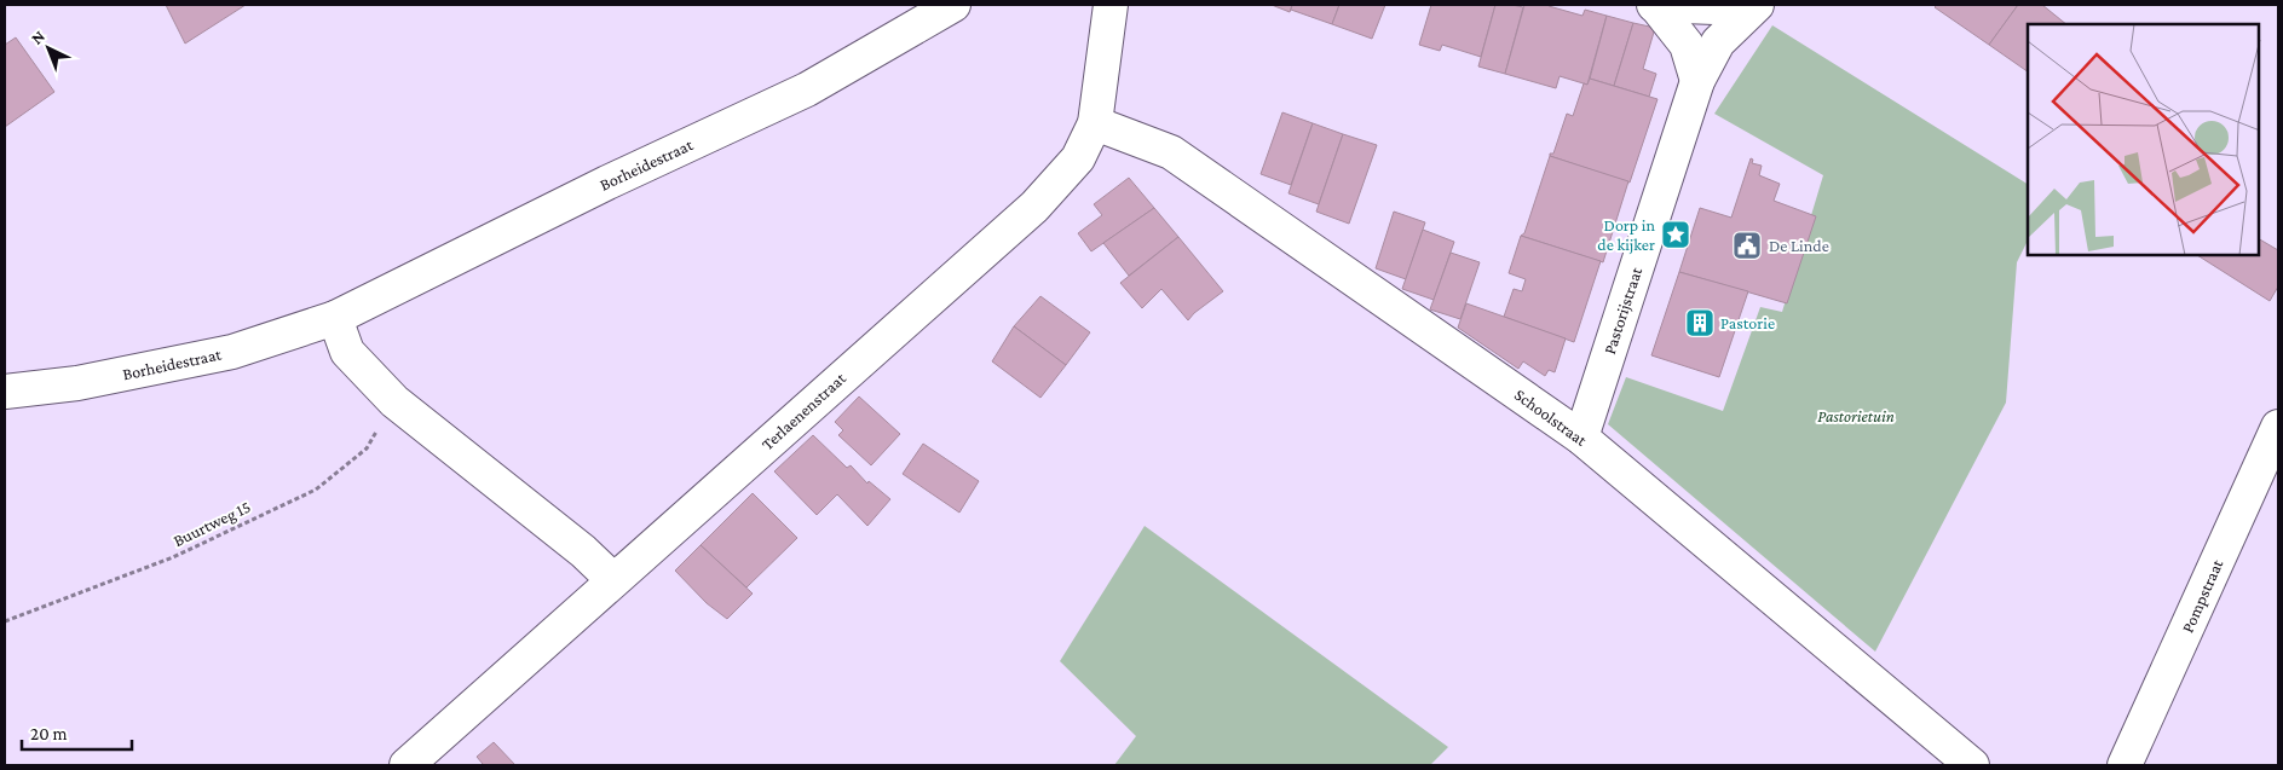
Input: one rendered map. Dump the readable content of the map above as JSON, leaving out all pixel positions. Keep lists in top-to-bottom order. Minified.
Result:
{"streets":{"street":["Borheidestraat","Pastorijstraat","Terlaenenstraat","Schoolstraat","Pompstraat"],"path":["Buurtweg 15"]},"crossings":[["Pastorijstraat","Schoolstraat"],["Terlaenenstraat","Schoolstraat"]],"parks":["Pastorietuin"],"places":{"place":["Dorp in de kijker"],"public building":["De Linde"],"building":["Pastorie"]},"scale_bar":"20 m","north":"top left"}
